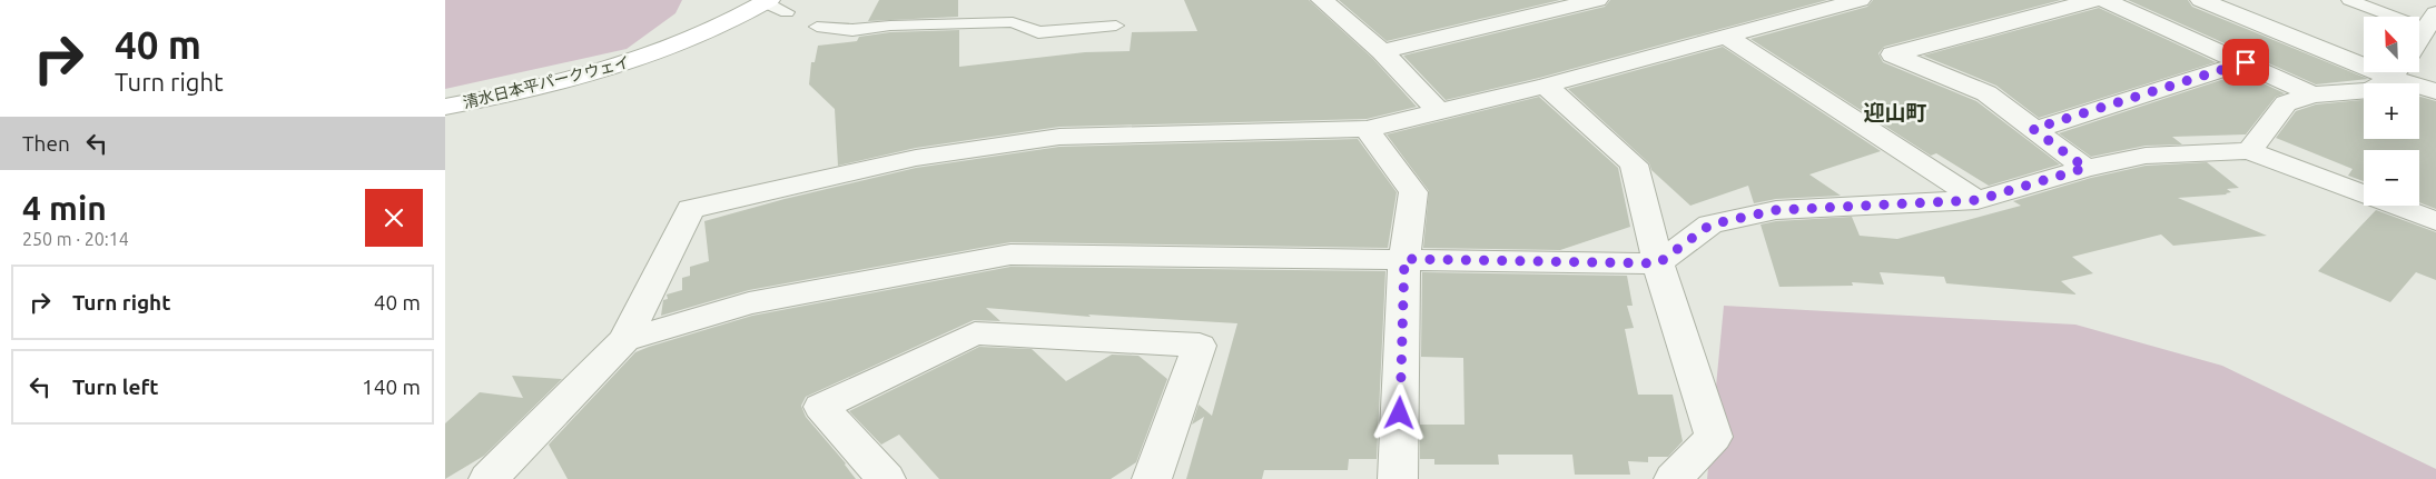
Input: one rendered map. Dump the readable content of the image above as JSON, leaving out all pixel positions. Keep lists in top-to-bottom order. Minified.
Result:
{"streets":{"street":["清水日本平パークウェイ"]},"districts":["迎山町"],"north":"top left","page":{"turn":["40 m","Turn right"],"map_buttons":["+","−"],"then":"Then","heading":["4 min","250 m · 20:14"],"list":[{"name":"Turn right","value":"40 m"},{"name":"Turn left","value":"140 m"}]}}
